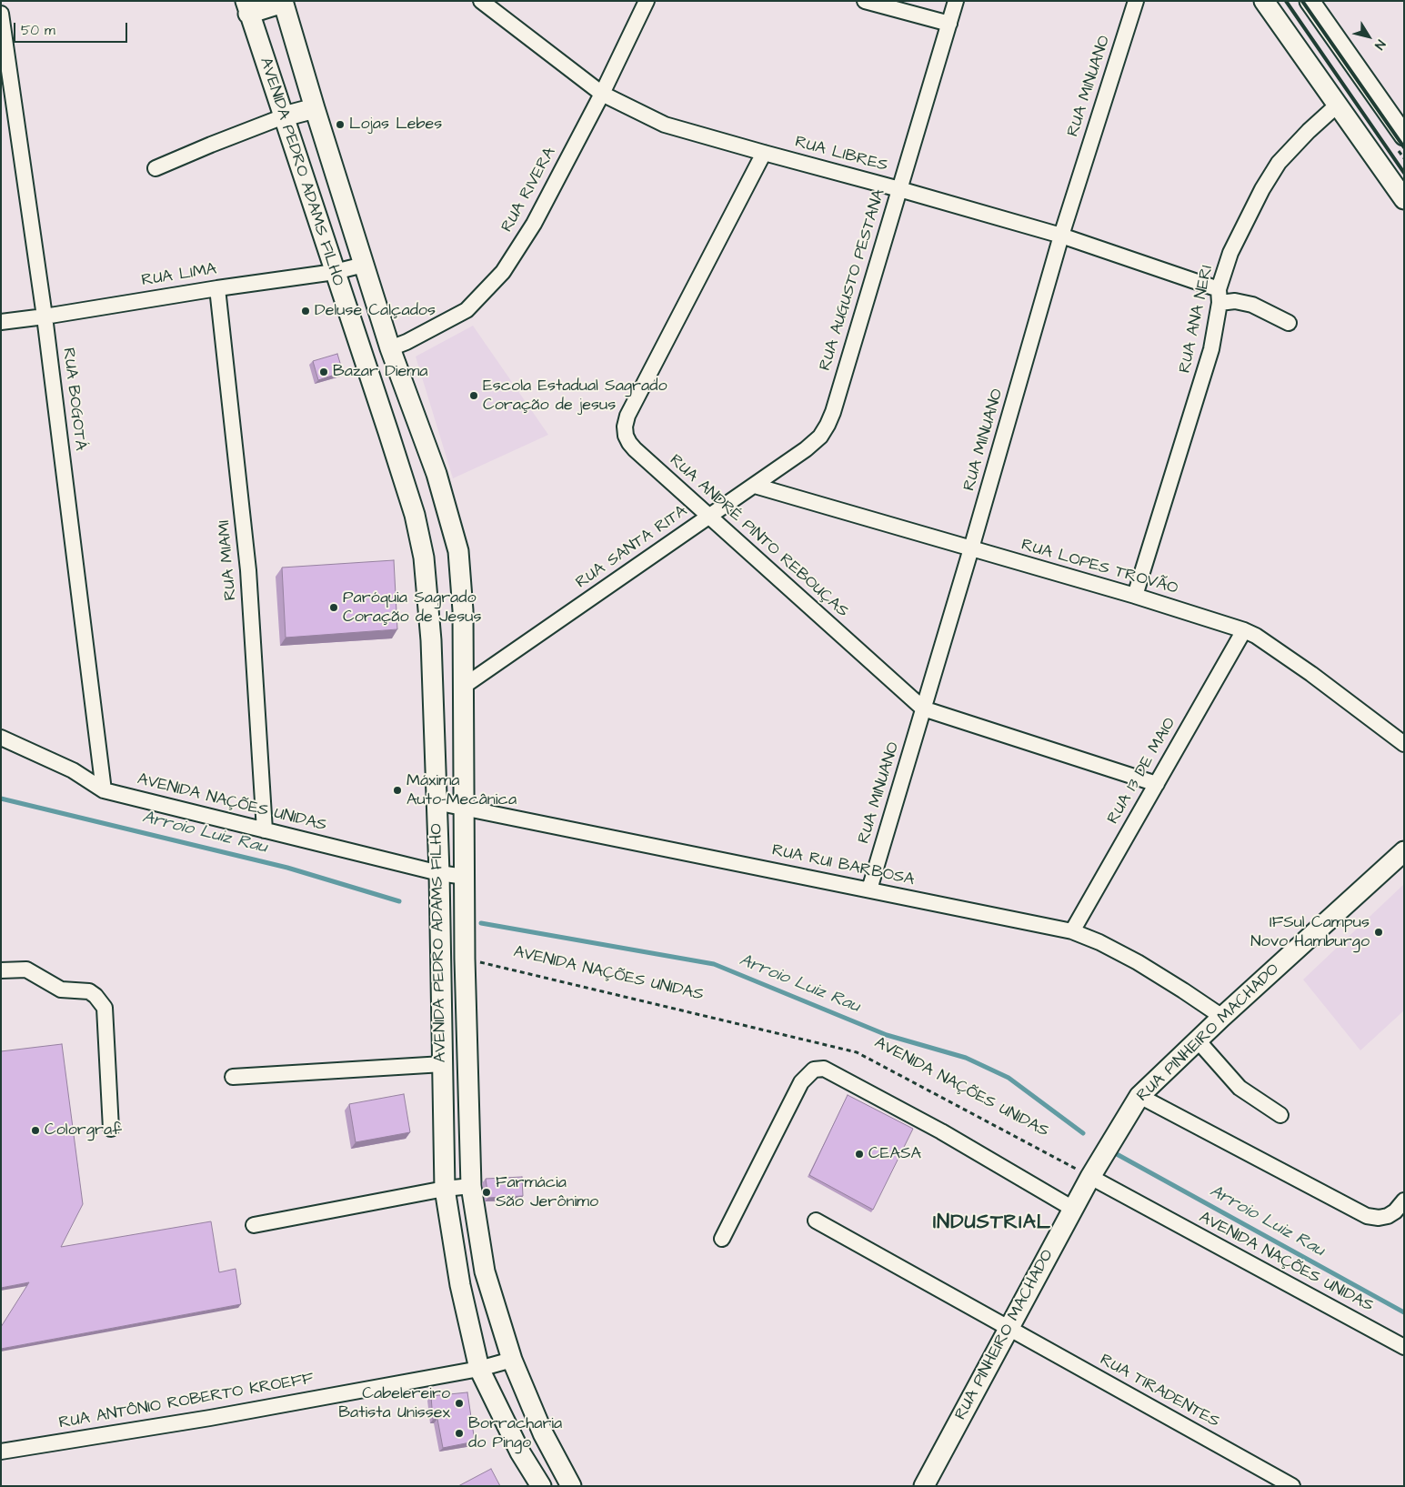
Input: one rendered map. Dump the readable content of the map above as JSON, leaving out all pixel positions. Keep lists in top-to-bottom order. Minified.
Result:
{"streets":{"main road":["AVENIDA PEDRO ADAMS FILHO","RUA PINHEIRO MACHADO"],"street":["RUA MINUANO","RUA LIBRES","RUA RIVERA","RUA LIMA","RUA AUGUSTO PESTANA","RUA ANA NERI","RUA BOGOTÁ","RUA ANDRÉ PINTO REBOUÇAS","RUA SANTA RITA","RUA MIAMI","RUA LOPES TROVÃO","RUA 13 DE MAIO","AVENIDA NAÇÕES UNIDAS","RUA RUI BARBOSA","RUA TIRADENTES","RUA ANTÔNIO ROBERTO KROEFF"]},"crossings":[["RUA MINUANO","RUA LIBRES"],["RUA MINUANO","RUA ANDRÉ PINTO REBOUÇAS"],["RUA MINUANO","RUA LOPES TROVÃO"],["RUA MINUANO","RUA RUI BARBOSA"],["RUA LIBRES","RUA RIVERA"],["RUA LIBRES","RUA AUGUSTO PESTANA"],["RUA LIBRES","RUA ANA NERI"],["RUA LIBRES","RUA ANDRÉ PINTO REBOUÇAS"],["AVENIDA PEDRO ADAMS FILHO","RUA RIVERA"],["AVENIDA PEDRO ADAMS FILHO","RUA LIMA"],["AVENIDA PEDRO ADAMS FILHO","RUA SANTA RITA"],["AVENIDA PEDRO ADAMS FILHO","AVENIDA NAÇÕES UNIDAS"],["AVENIDA PEDRO ADAMS FILHO","RUA RUI BARBOSA"],["AVENIDA PEDRO ADAMS FILHO","RUA ANTÔNIO ROBERTO KROEFF"],["RUA LIMA","RUA BOGOTÁ"],["RUA LIMA","RUA MIAMI"],["RUA AUGUSTO PESTANA","RUA SANTA RITA"],["RUA ANA NERI","RUA LOPES TROVÃO"],["RUA BOGOTÁ","AVENIDA NAÇÕES UNIDAS"],["RUA ANDRÉ PINTO REBOUÇAS","RUA SANTA RITA"],["RUA ANDRÉ PINTO REBOUÇAS","RUA 13 DE MAIO"],["RUA SANTA RITA","RUA LOPES TROVÃO"],["RUA MIAMI","AVENIDA NAÇÕES UNIDAS"],["RUA LOPES TROVÃO","RUA 13 DE MAIO"],["RUA 13 DE MAIO","RUA RUI BARBOSA"],["AVENIDA NAÇÕES UNIDAS","RUA PINHEIRO MACHADO"],["RUA RUI BARBOSA","RUA PINHEIRO MACHADO"],["RUA PINHEIRO MACHADO","RUA TIRADENTES"]],"districts":["INDUSTRIAL"],"water":["Arroio Luiz Rau"],"places":["Lojas Lebes","Deluse Calçados","Bazar Diema","Escola Estadual Sagrado Coração de jesus","Paróquia Sagrado Coração de Jesus","Máxima Auto-Mecânica","IFSul Campus Novo Hamburgo","Colorgraf","CEASA","Farmácia São Jerônimo","Cabelereiro Batista Unissex","Borracharia do Pingo"],"scale_bar":"50 m","north":"bottom right"}
